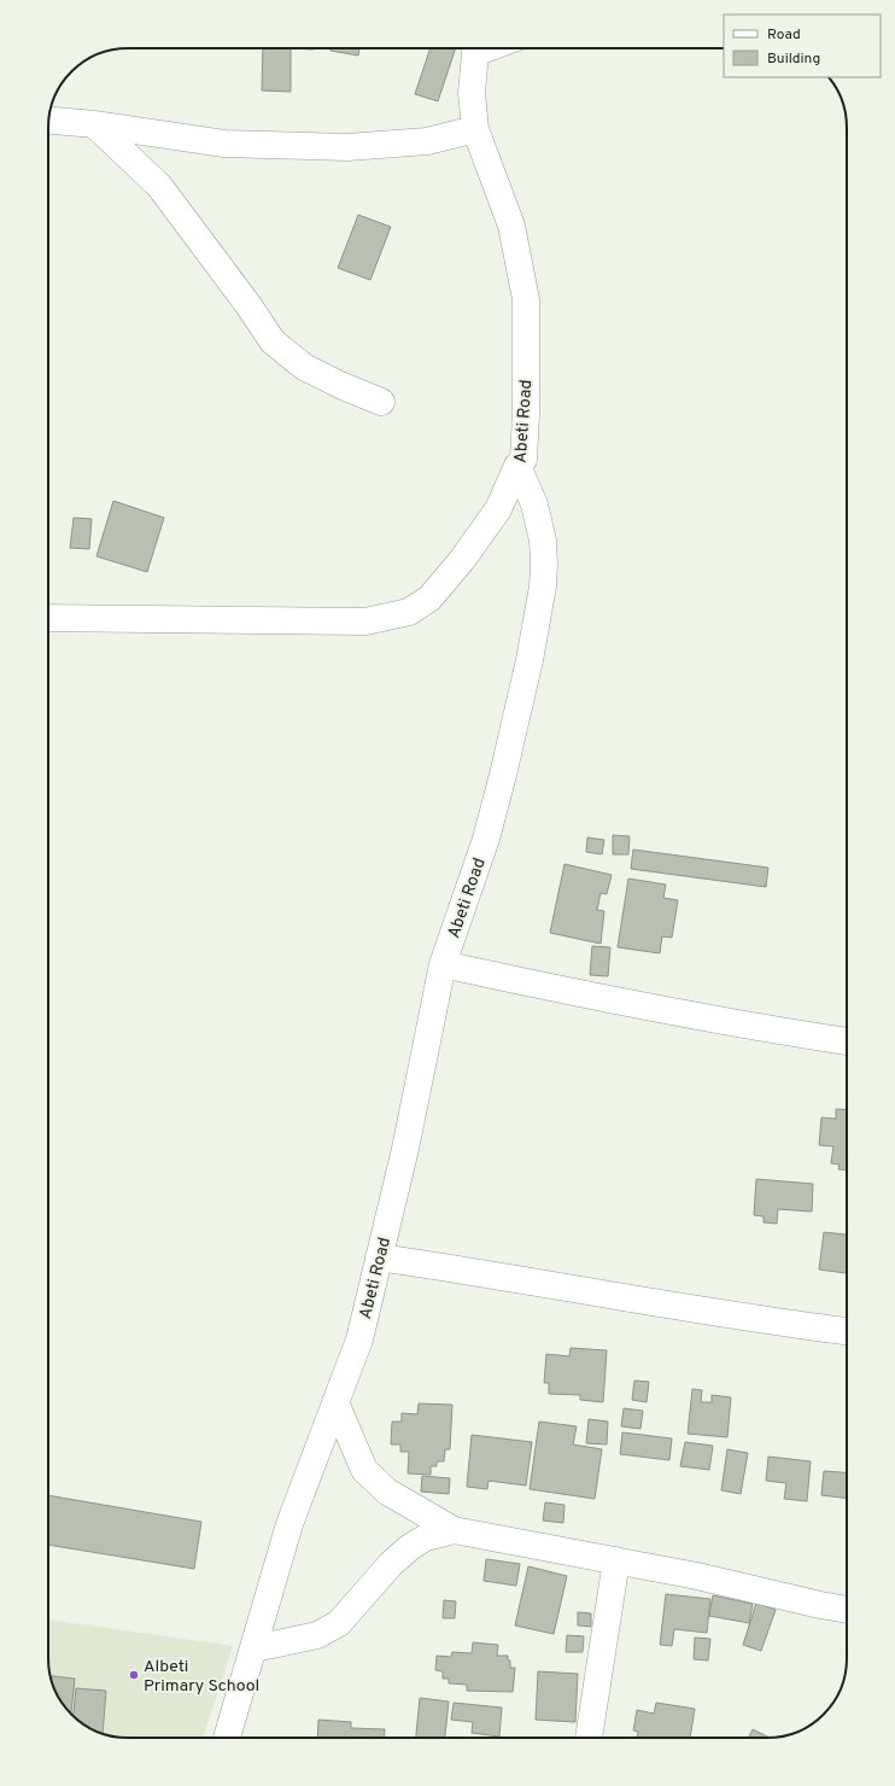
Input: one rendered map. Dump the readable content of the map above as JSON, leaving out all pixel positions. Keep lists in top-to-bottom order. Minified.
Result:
{"streets":{"street":["Abeti Road"]},"places":["Albeti Primary School"],"legend":["Road","Building"]}
